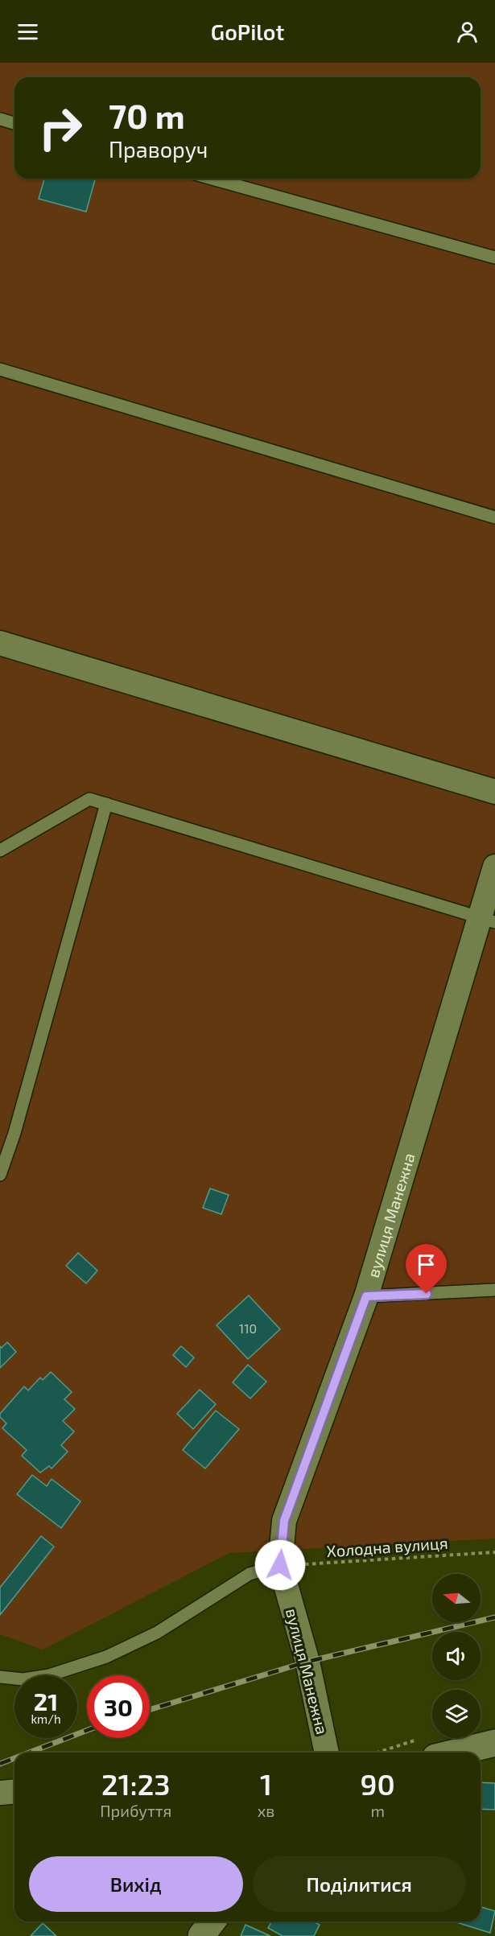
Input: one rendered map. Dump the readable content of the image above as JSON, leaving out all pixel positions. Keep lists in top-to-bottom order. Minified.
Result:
{"streets":{"street":["вулиця Манежна"],"path":["Холодна вулиця"]},"crossings":[["вулиця Манежна","Холодна вулиця"]],"house_numbers":["110"],"north":"left","page":{"header":"GoPilot","turn":["70 m","Праворуч"],"speed":"21 km/h","limit":"30","eta":["21:23","Прибуття","1","хв","90","m"],"buttons":["Вихід","Поділитися"]}}
